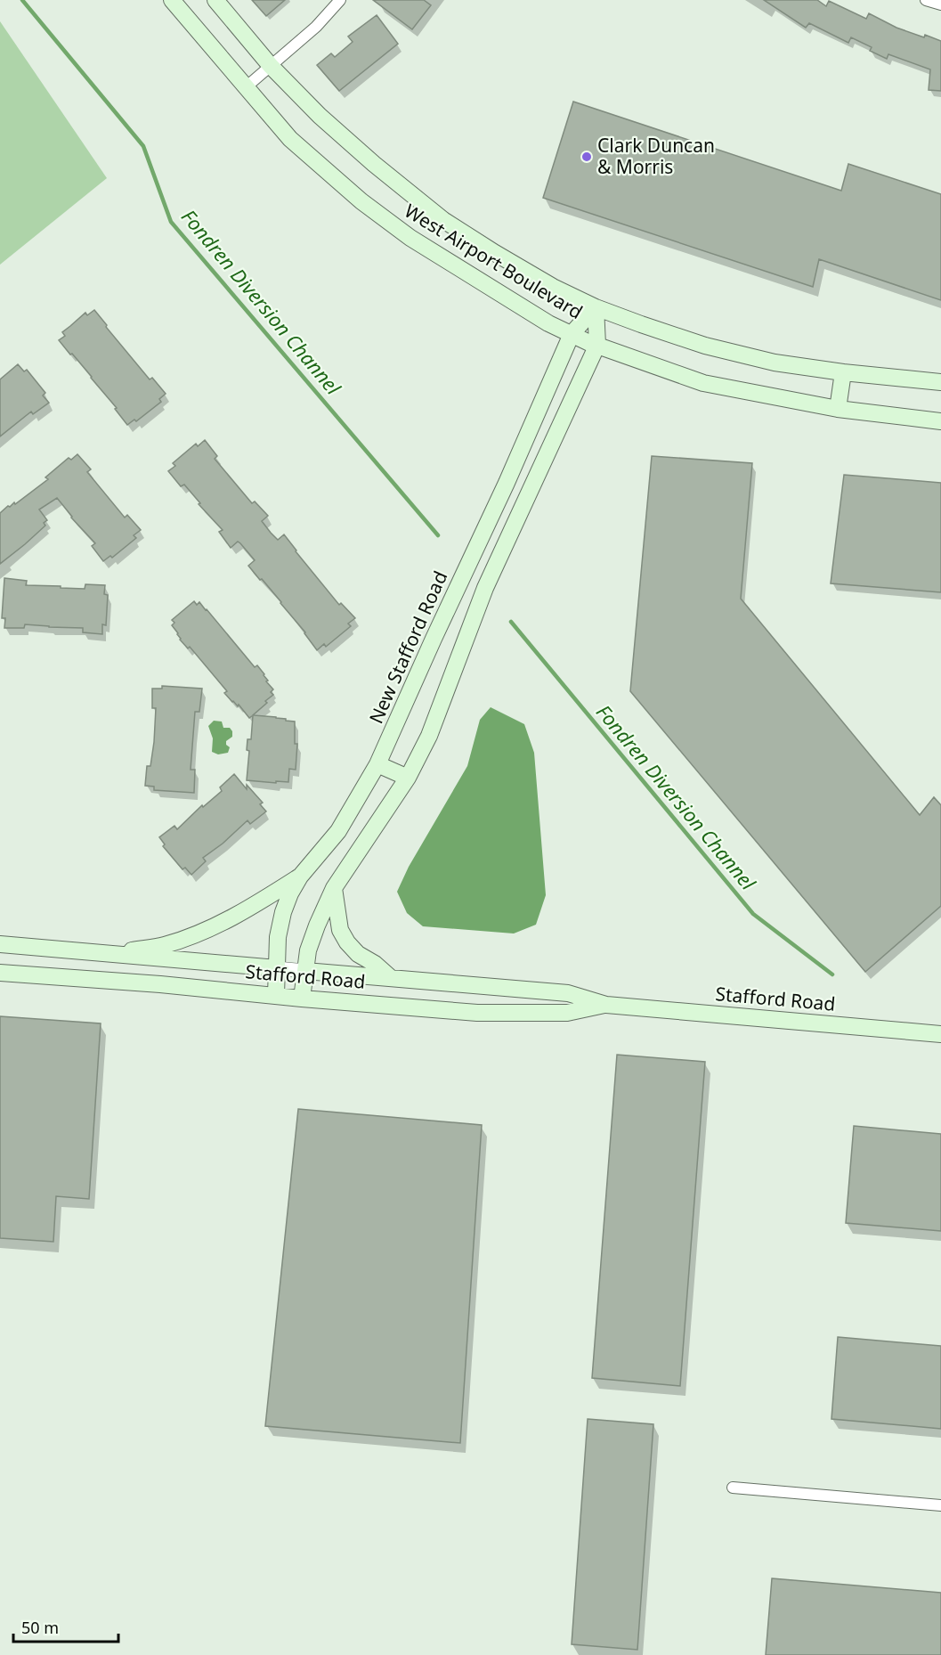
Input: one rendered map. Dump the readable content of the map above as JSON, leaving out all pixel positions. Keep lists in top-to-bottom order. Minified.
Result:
{"streets":{"main road":["West Airport Boulevard","New Stafford Road","Stafford Road"]},"crossings":[["West Airport Boulevard","New Stafford Road"],["New Stafford Road","Stafford Road"]],"water":["Fondren Diversion Channel"],"places":["Clark Duncan & Morris"],"scale_bar":"50 m"}
